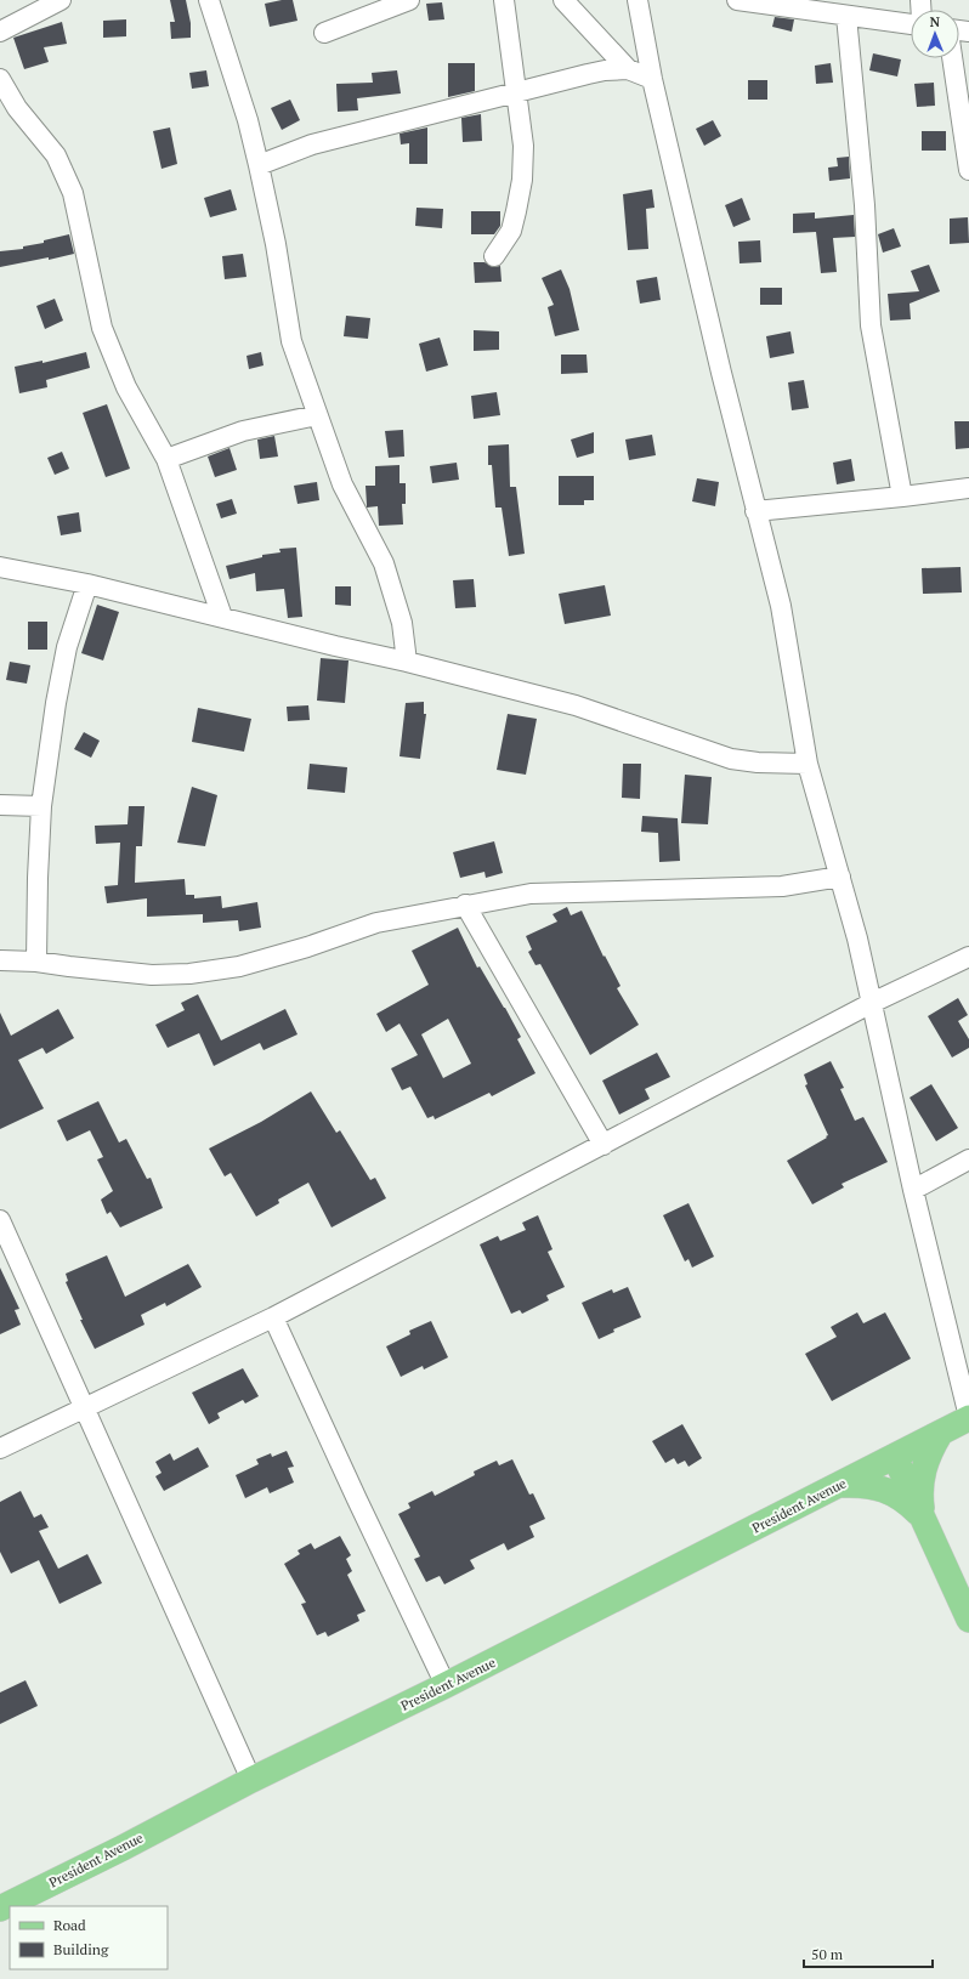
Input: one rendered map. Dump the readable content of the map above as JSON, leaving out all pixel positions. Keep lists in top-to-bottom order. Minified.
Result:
{"streets":{"main road":["President Avenue"]},"legend":["Road","Building"],"scale_bar":"50 m","north":"top"}
